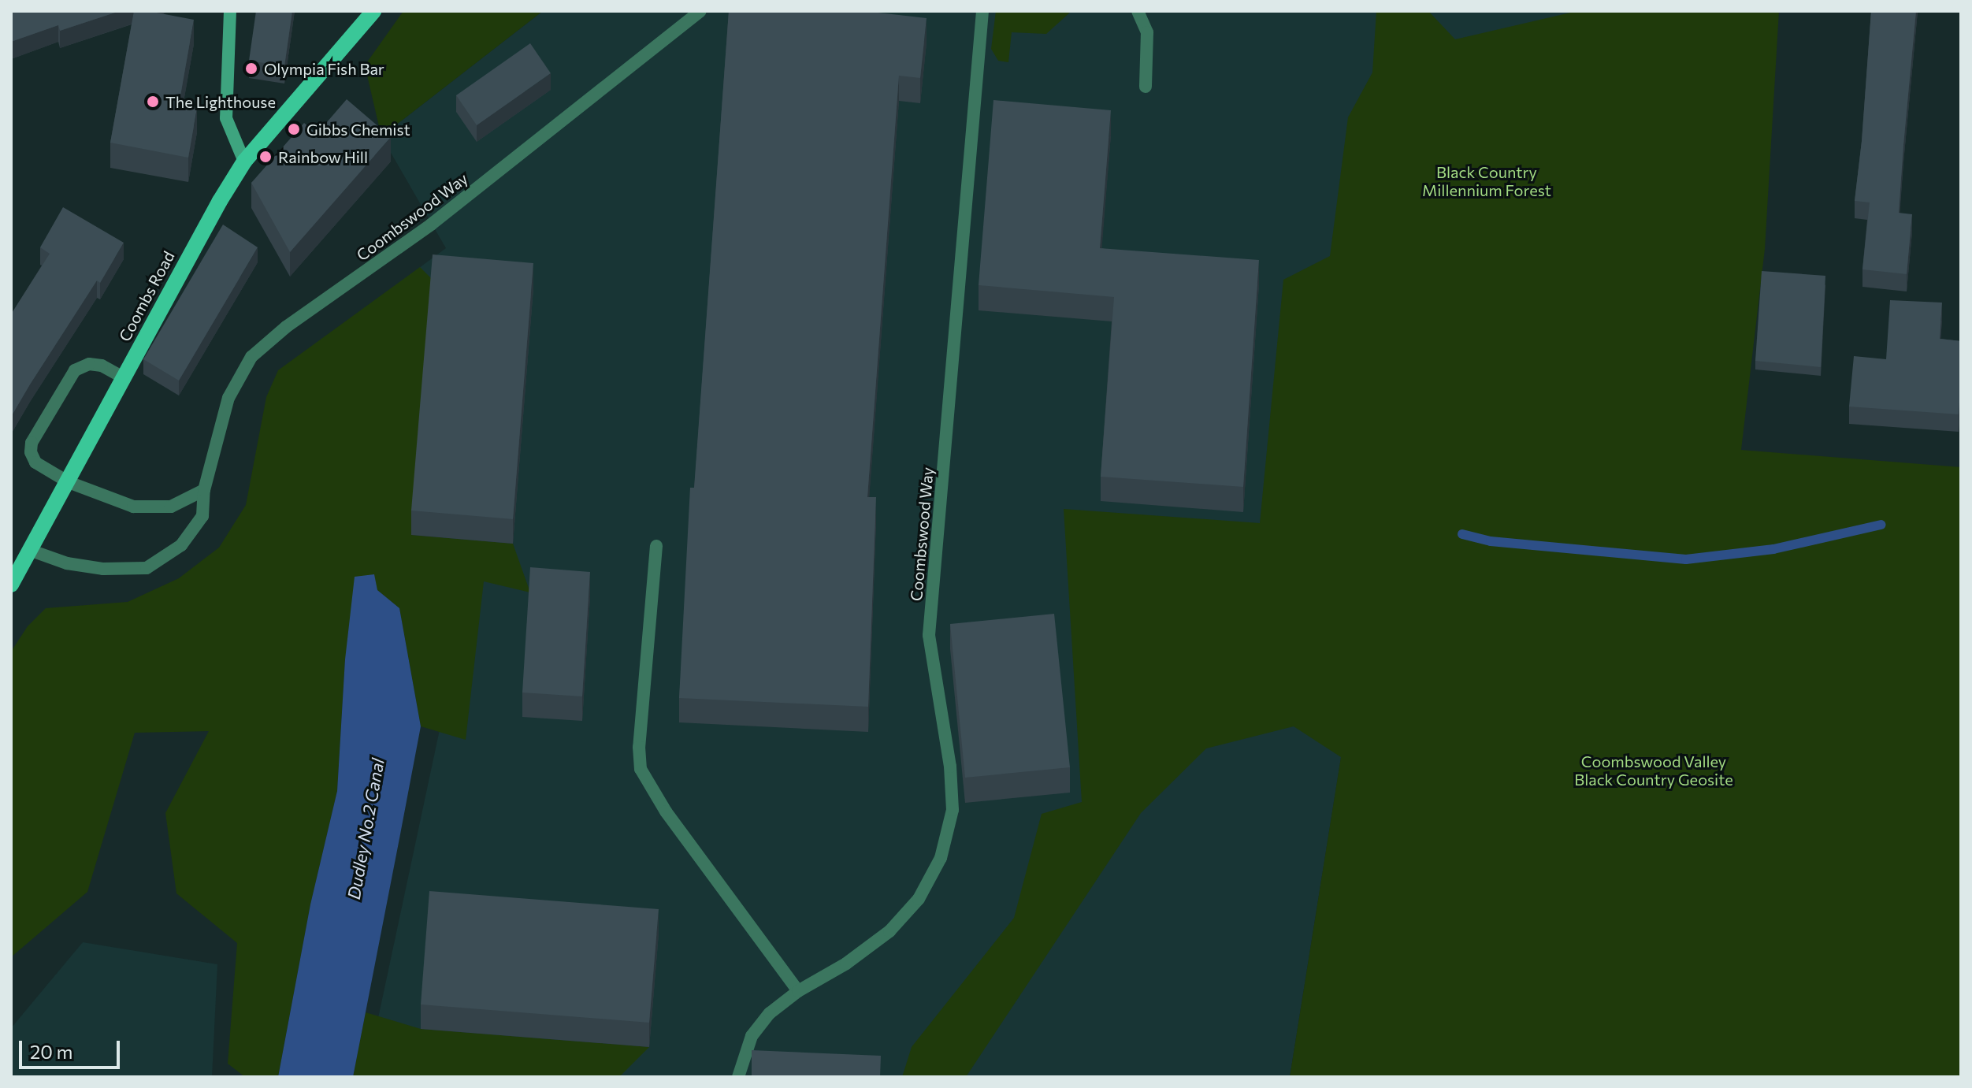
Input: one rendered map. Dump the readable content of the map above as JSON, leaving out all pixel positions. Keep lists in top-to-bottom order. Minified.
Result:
{"streets":{"main road":["Coombs Road"],"street":["Coombswood Way"]},"crossings":[["Coombswood Way","Coombs Road"]],"water":["Dudley No.2 Canal"],"parks":["Black Country Millennium Forest","Coombswood Valley Black Country Geosite"],"places":["Olympia Fish Bar","The Lighthouse","Gibbs Chemist","Rainbow Hill"],"scale_bar":"20 m"}
